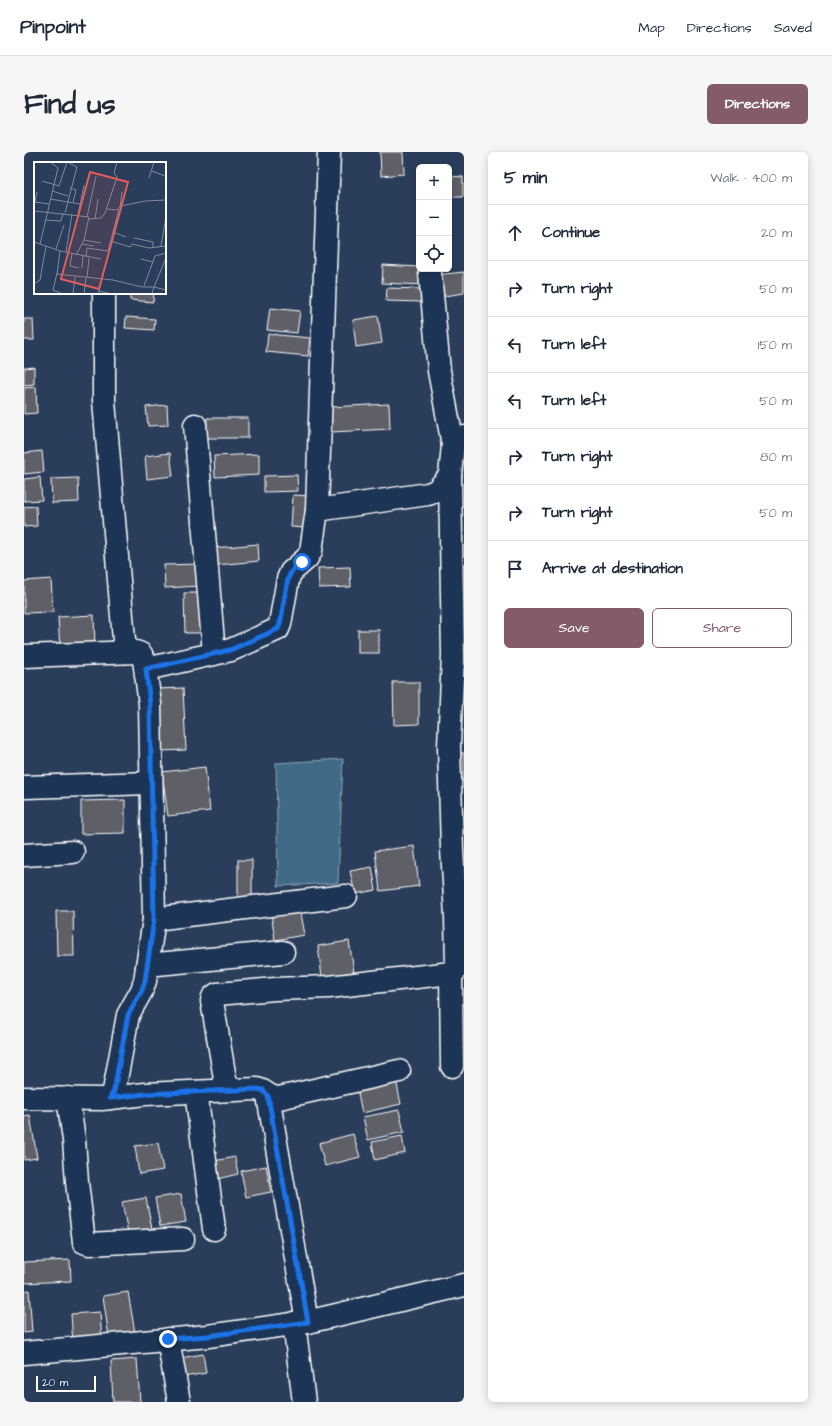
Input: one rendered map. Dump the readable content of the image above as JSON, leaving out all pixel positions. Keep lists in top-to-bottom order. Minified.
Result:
{"scale_bar":"20 m","page":{"header":"Pinpoint","nav":["Map","Directions","Saved"],"buttons":["Directions",["Save","Share"]],"title":"Find us","heading":["5 min","Walk · 400 m"],"map_buttons":["+","−"],"list":[["Continue","20 m"],["Turn right","50 m"],["Turn left","150 m"],["Turn left","50 m"],["Turn right","80 m"],["Turn right","50 m"],"Arrive at destination"],"scale":"20 m"}}
